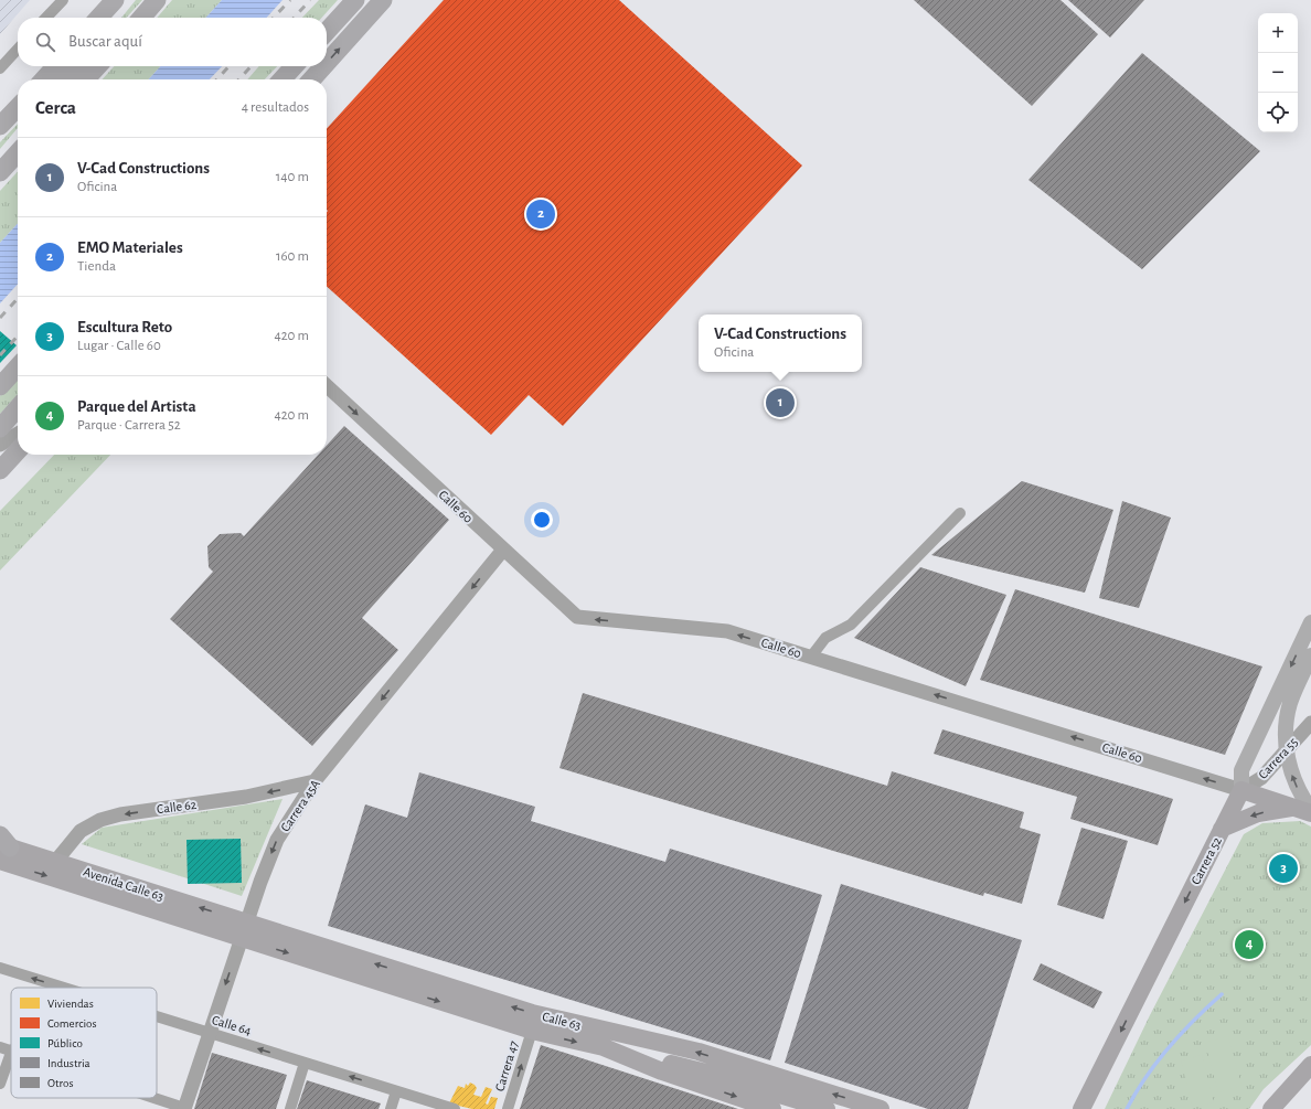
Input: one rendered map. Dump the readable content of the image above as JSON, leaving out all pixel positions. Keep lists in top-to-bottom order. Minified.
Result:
{"streets":{"main road":["Calle 60","Carrera 52","Avenida Calle 63","Calle 63"],"street":["Carrera 55","Carrera 45A","Calle 62","Calle 64","Carrera 47"]},"crossings":[["Calle 60","Carrera 55"],["Calle 60","Carrera 45A"],["Calle 60","Carrera 52"],["Carrera 55","Carrera 52"],["Carrera 45A","Calle 62"],["Carrera 45A","Avenida Calle 63"],["Carrera 45A","Calle 63"],["Carrera 45A","Calle 64"],["Calle 62","Avenida Calle 63"],["Avenida Calle 63","Calle 63"],["Calle 63","Carrera 47"]],"one_way":["Carrera 45A","Calle 62","Carrera 52","Calle 64","Carrera 47"],"legend":["Viviendas","Comercios","Público","Industria","Otros"],"page":{"map_buttons":["+","−"],"search":"Buscar aquí","heading":["Cerca","4 resultados"],"list":[{"mark":"1","name":"V-Cad Constructions","note":"Oficina","value":"140 m"},{"mark":"2","name":"EMO Materiales","note":"Tienda","value":"160 m"},{"mark":"3","name":"Escultura Reto","note":"Lugar · Calle 60","value":"420 m"},{"mark":"4","name":"Parque del Artista","note":"Parque · Carrera 52","value":"420 m"}],"pins":["2","1","3","4"],"popup":["V-Cad Constructions","Oficina"]}}
